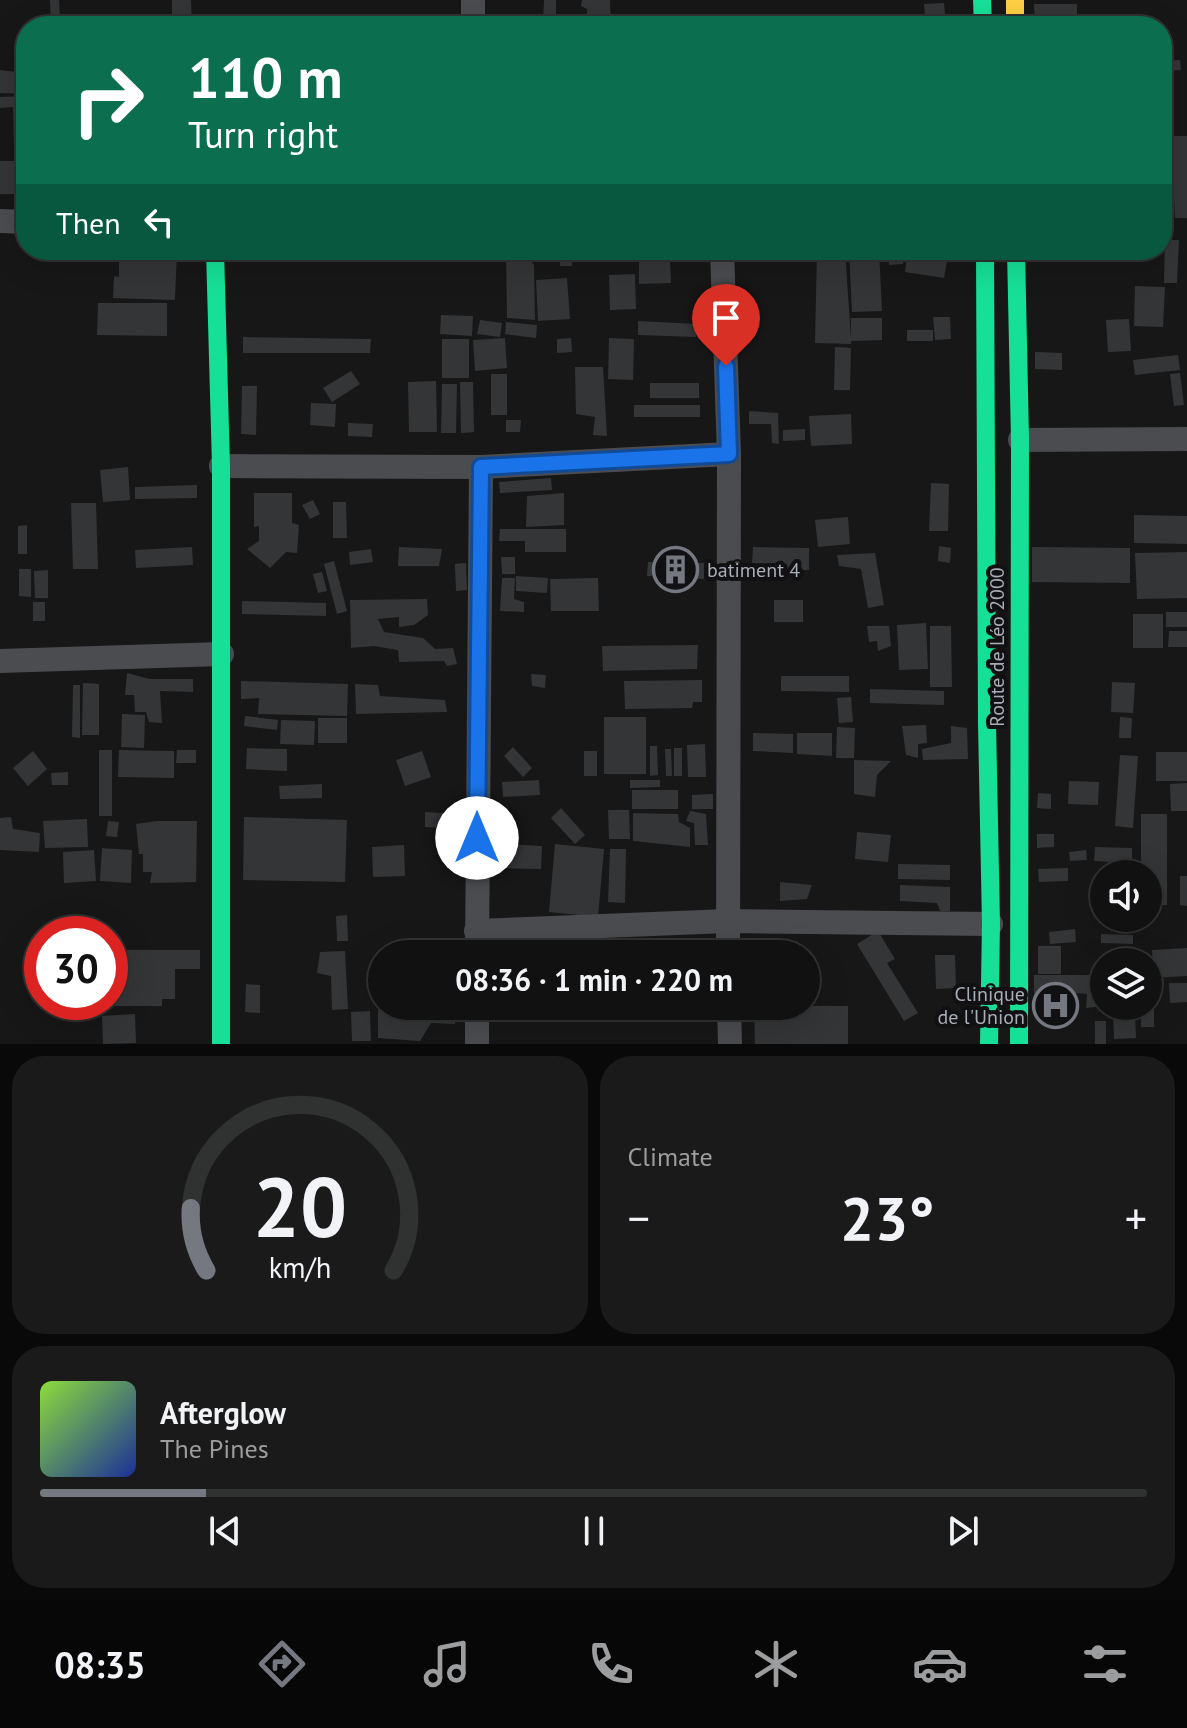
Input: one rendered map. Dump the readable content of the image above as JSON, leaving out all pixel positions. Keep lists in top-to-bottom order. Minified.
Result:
{"streets":{"street":["Route de Léo 2000"]},"places":{"building":["batiment 4"],"hospital":["Clinique de l'Union"]},"page":{"turn":["110 m","Turn right"],"then":"Then","limit":"30","trip":"08:36 · 1 min · 220 m","tile":"Climate","heat":["−","23°","+"],"song":["Afterglow","The Pines"],"tabs":"08:35","gauge":["20","km/h"]}}
